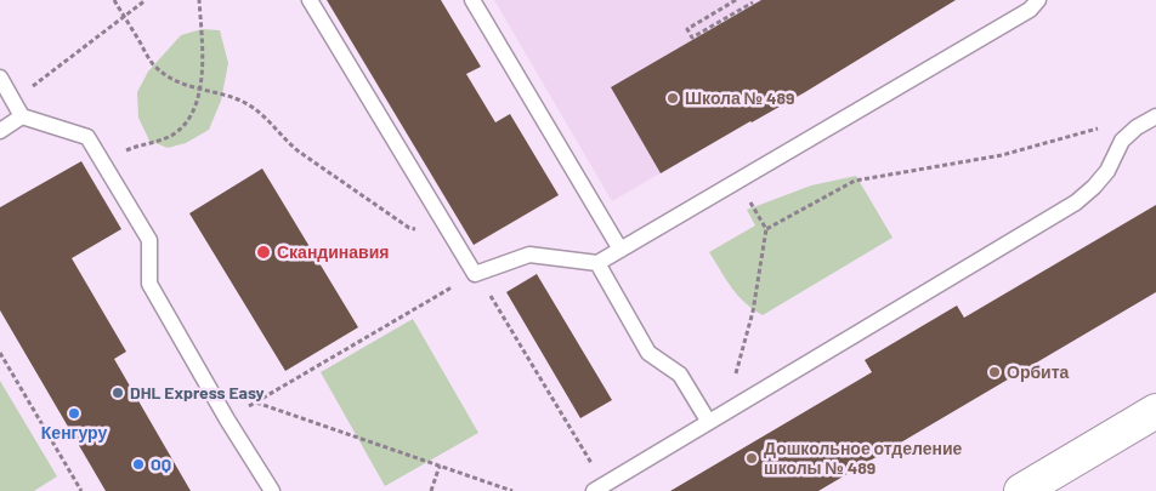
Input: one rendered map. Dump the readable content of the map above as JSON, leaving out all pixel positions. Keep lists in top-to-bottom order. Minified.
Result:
{"places":["Школа № 489","Скандинавия","Орбита","DHL Express Easy","Кенгуру","Дошкольное отделение школы № 489","OQ"]}
